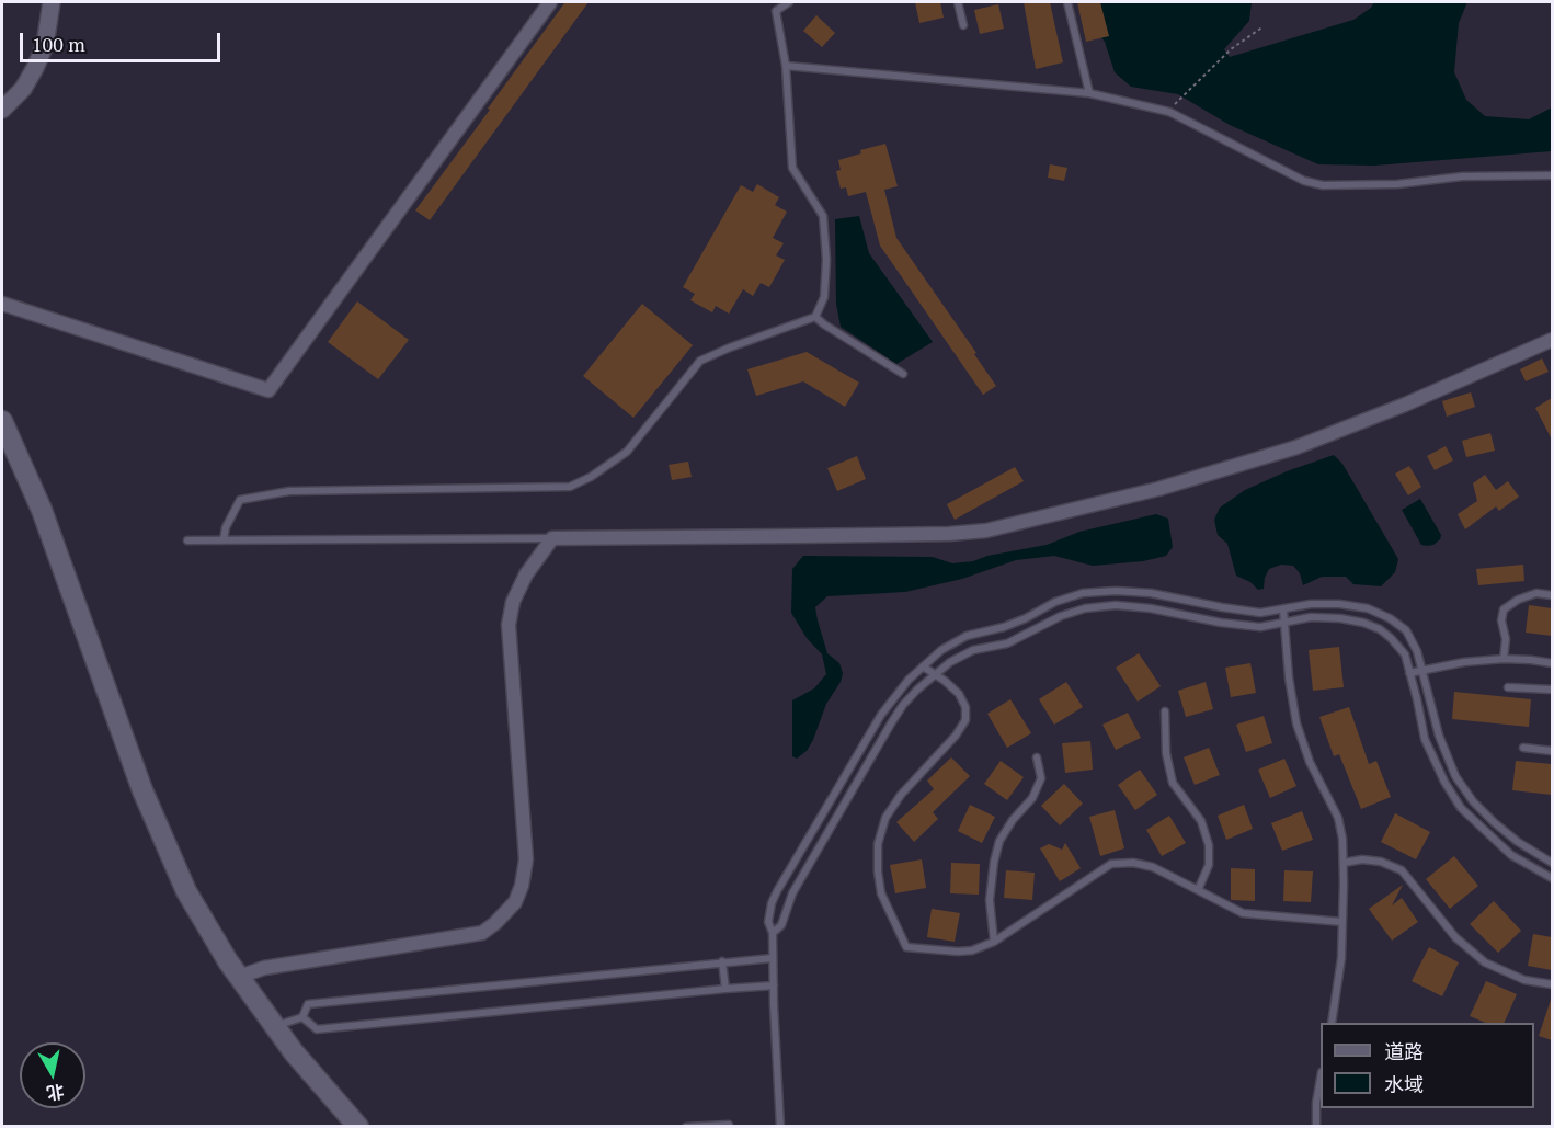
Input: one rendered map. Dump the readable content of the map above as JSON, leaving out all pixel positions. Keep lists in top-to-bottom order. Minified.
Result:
{"legend":["道路","水域"],"scale_bar":"100 m","north":"bottom"}
